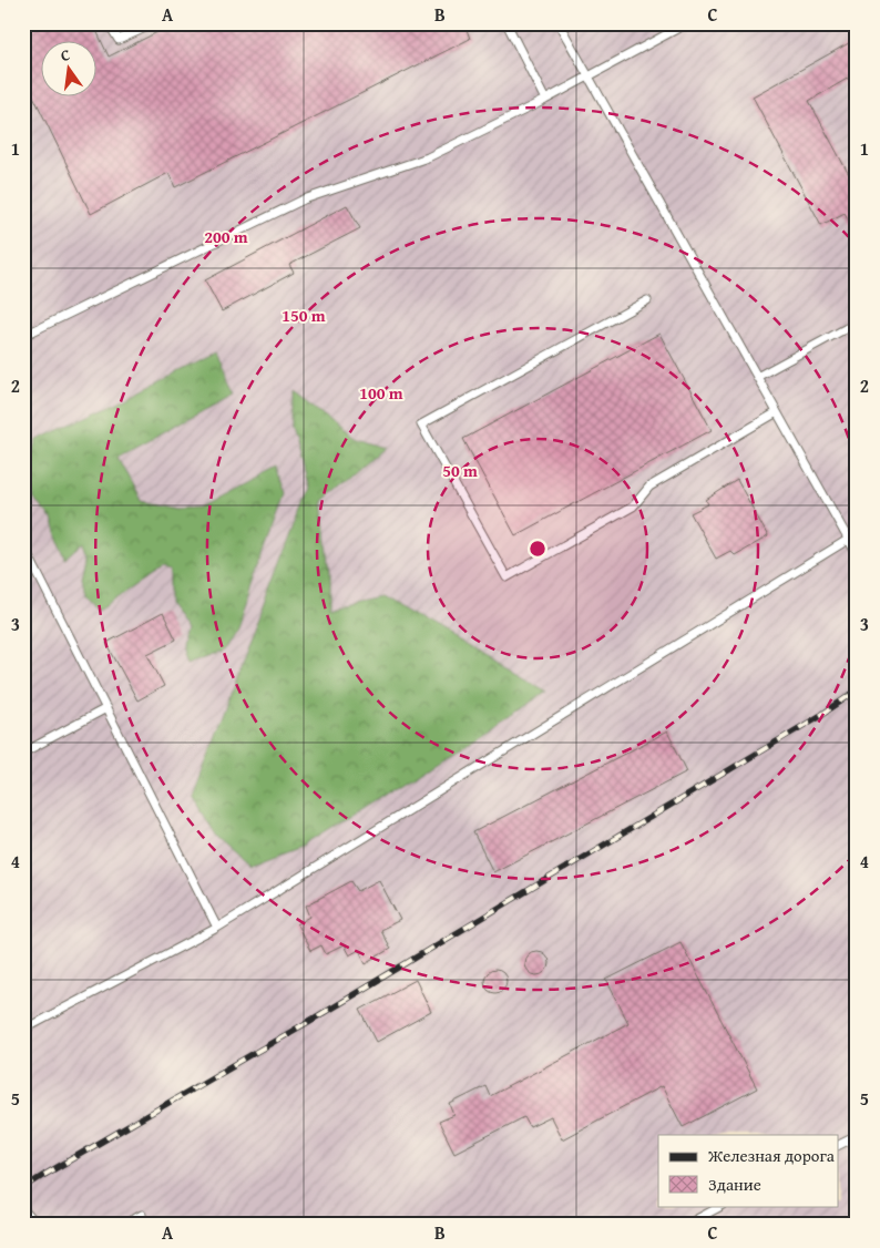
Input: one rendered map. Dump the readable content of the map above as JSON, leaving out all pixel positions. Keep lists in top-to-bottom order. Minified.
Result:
{"legend":["Железная дорога","Здание"],"north":"top","grid":{"columns":["A","B","C"],"rows":["1","2","3","4","5"]},"rings":["200 m","150 m","100 m","50 m"]}
